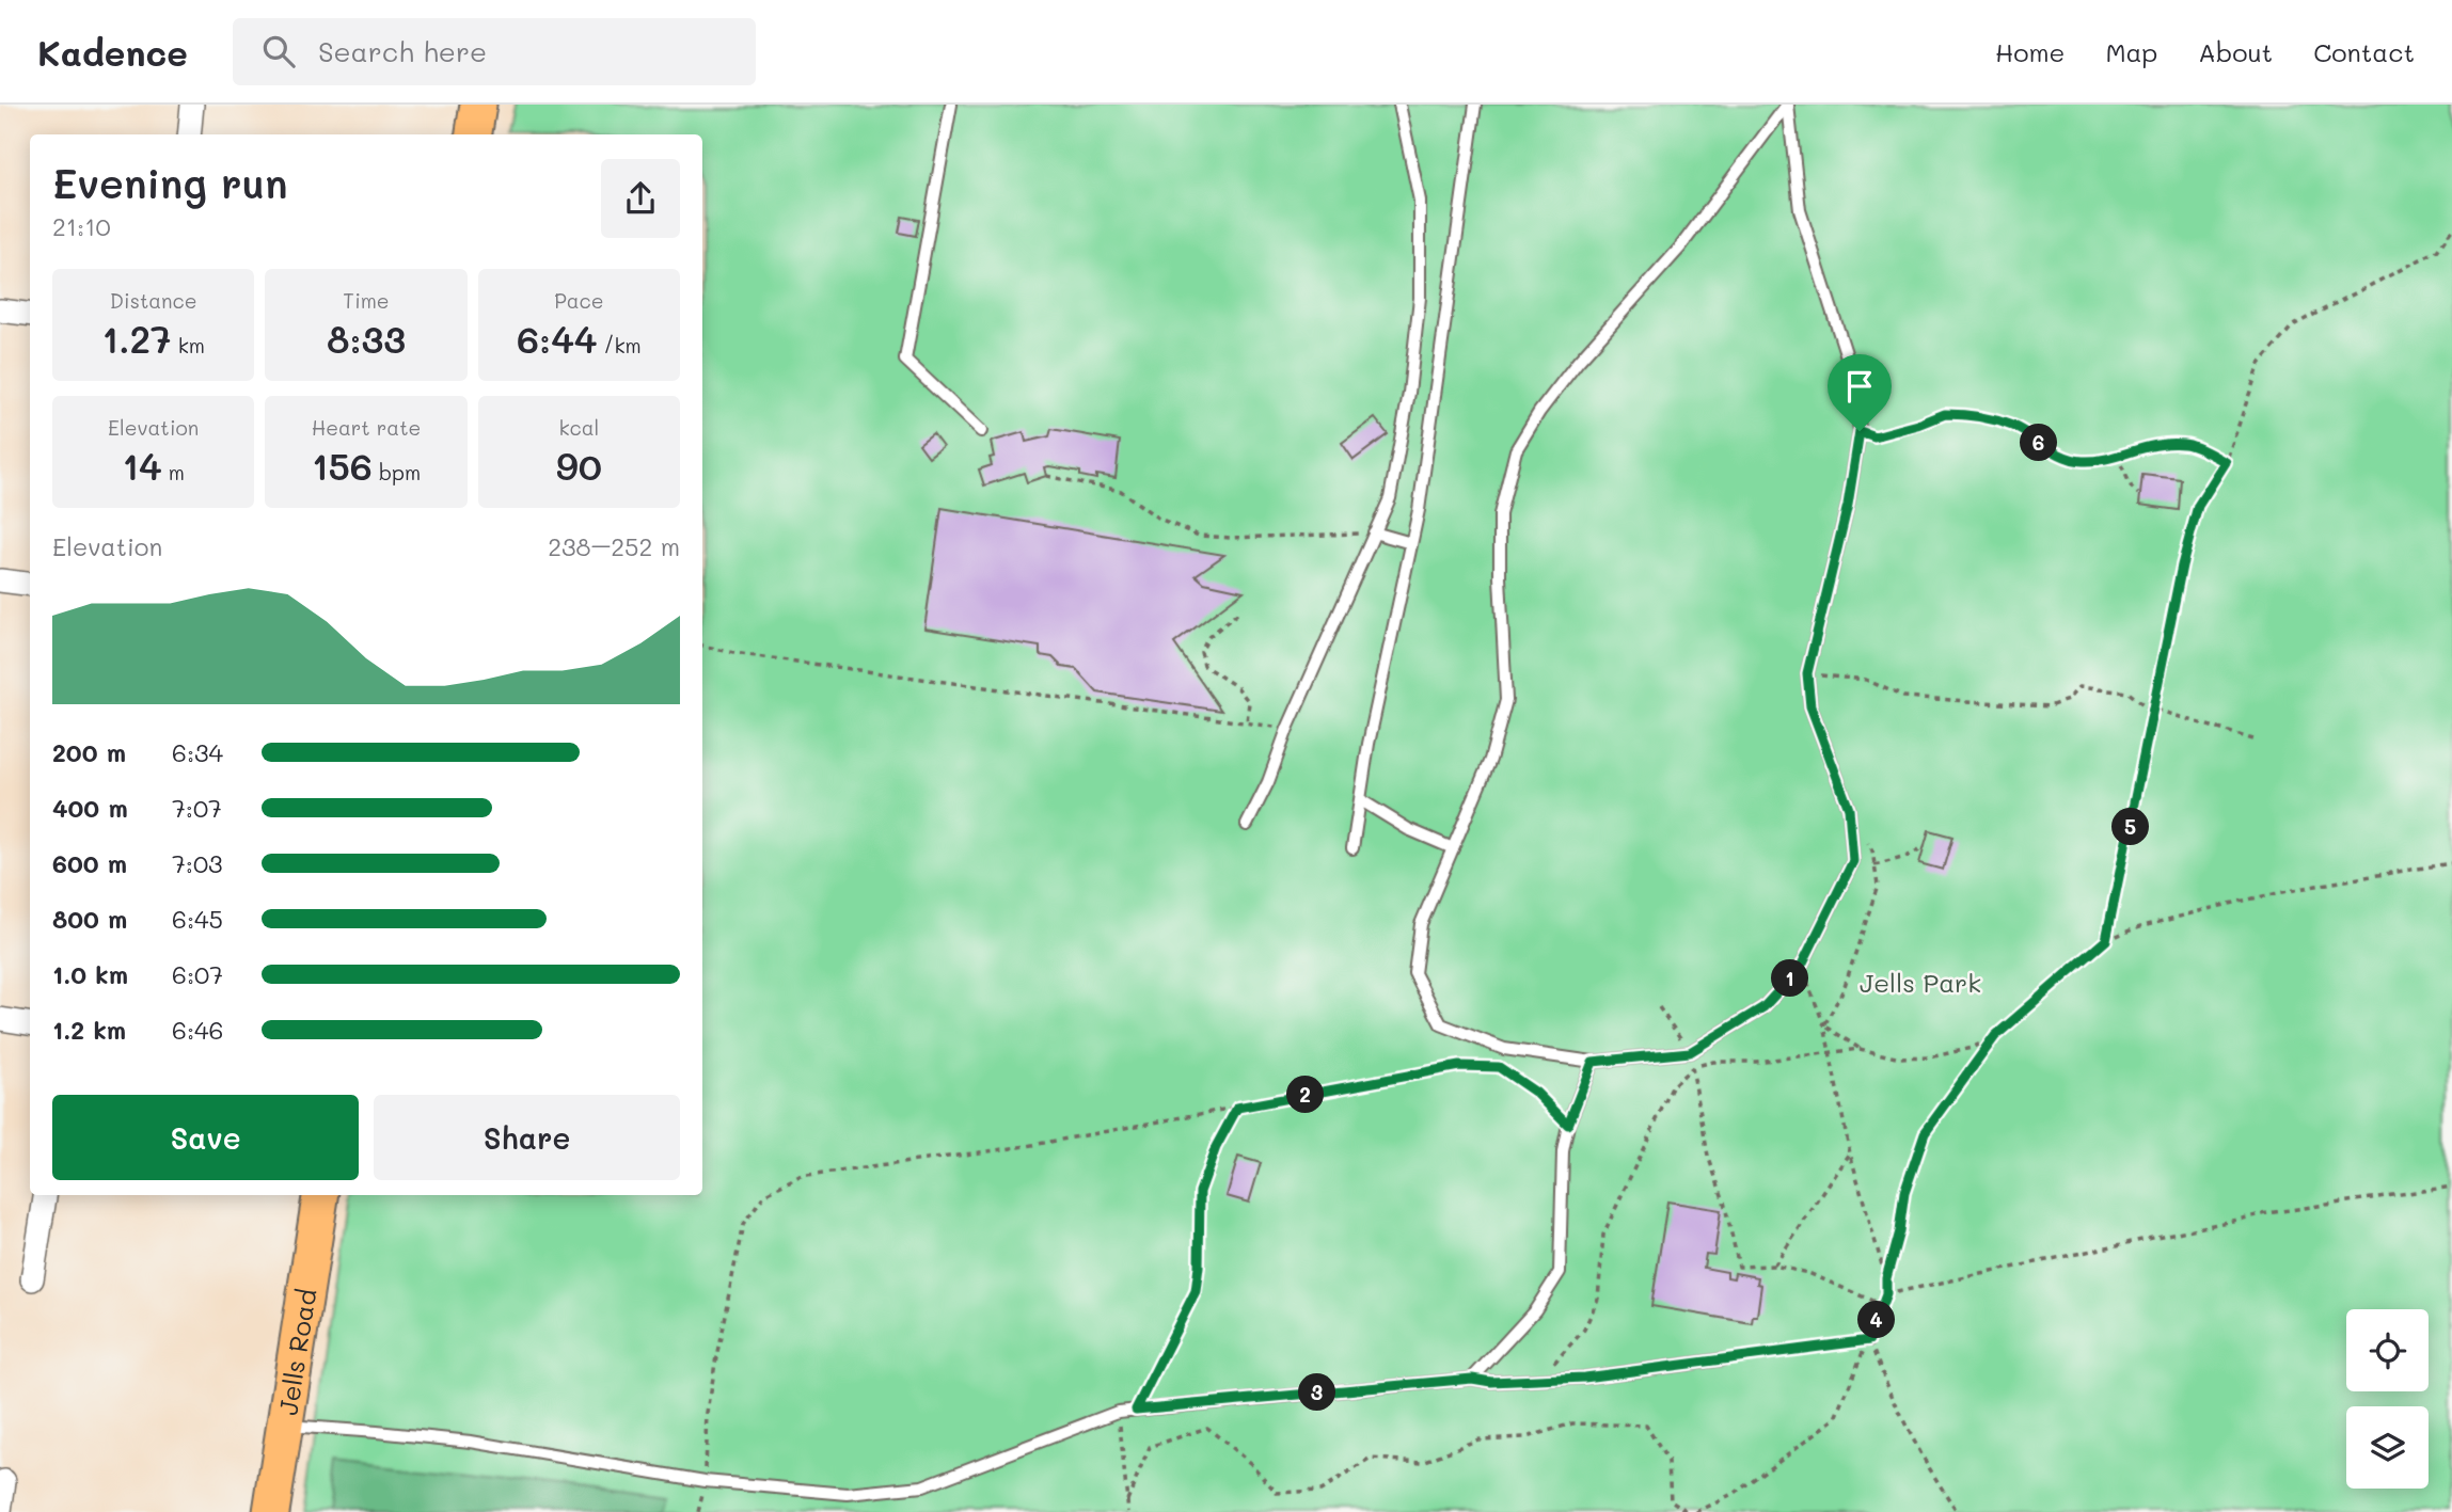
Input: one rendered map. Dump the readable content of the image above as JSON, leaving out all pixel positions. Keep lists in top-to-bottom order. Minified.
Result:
{"streets":{"main road":["Jells Road"]},"parks":["Jells Park"],"page":{"header":"Kadence","search":"Search here","nav":["Home","Map","About","Contact"],"heading":["Evening run","21:10"],"stats":[["Distance","1.27 km"],["Time","8:33"],["Pace","6:44 /km"],["Elevation","14 m"],["Heart rate","156 bpm"],["kcal","90"]],"pins":["6","5","1","2","4","3"],"chart":["Elevation","238–252 m"],"list":[{"name":"200 m","note":"6:34"},{"name":"400 m","note":"7:07"},{"name":"600 m","note":"7:03"},{"name":"800 m","note":"6:45"},{"name":"1.0 km","note":"6:07"},{"name":"1.2 km","note":"6:46"}],"buttons":["Save","Share"]}}
